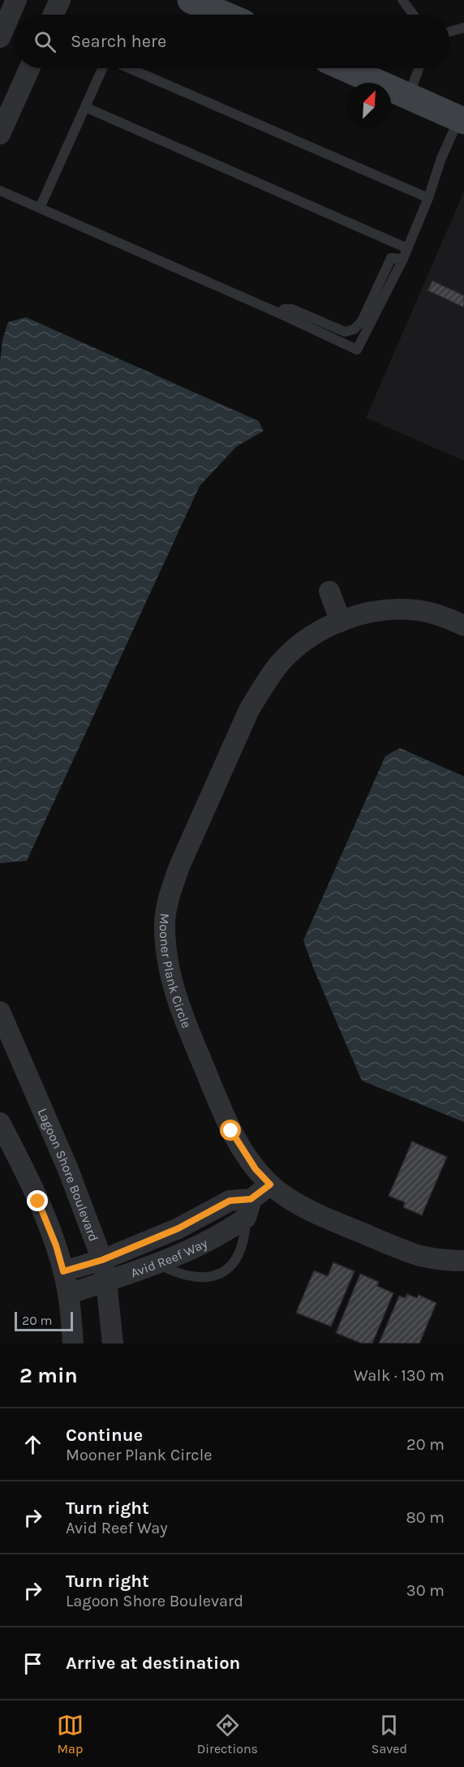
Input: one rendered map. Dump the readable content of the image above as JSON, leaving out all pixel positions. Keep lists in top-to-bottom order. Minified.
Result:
{"streets":{"street":["Mooner Plank Circle","Lagoon Shore Boulevard","Avid Reef Way"]},"crossings":[["Mooner Plank Circle","Avid Reef Way"],["Lagoon Shore Boulevard","Avid Reef Way"]],"scale_bar":"20 m","north":"top right","page":{"search":"Search here","scale":"20 m","heading":["2 min","Walk · 130 m"],"list":[["Continue","Mooner Plank Circle","20 m"],["Turn right","Avid Reef Way","80 m"],["Turn right","Lagoon Shore Boulevard","30 m"],"Arrive at destination"],"nav":["Map","Directions","Saved"]}}
